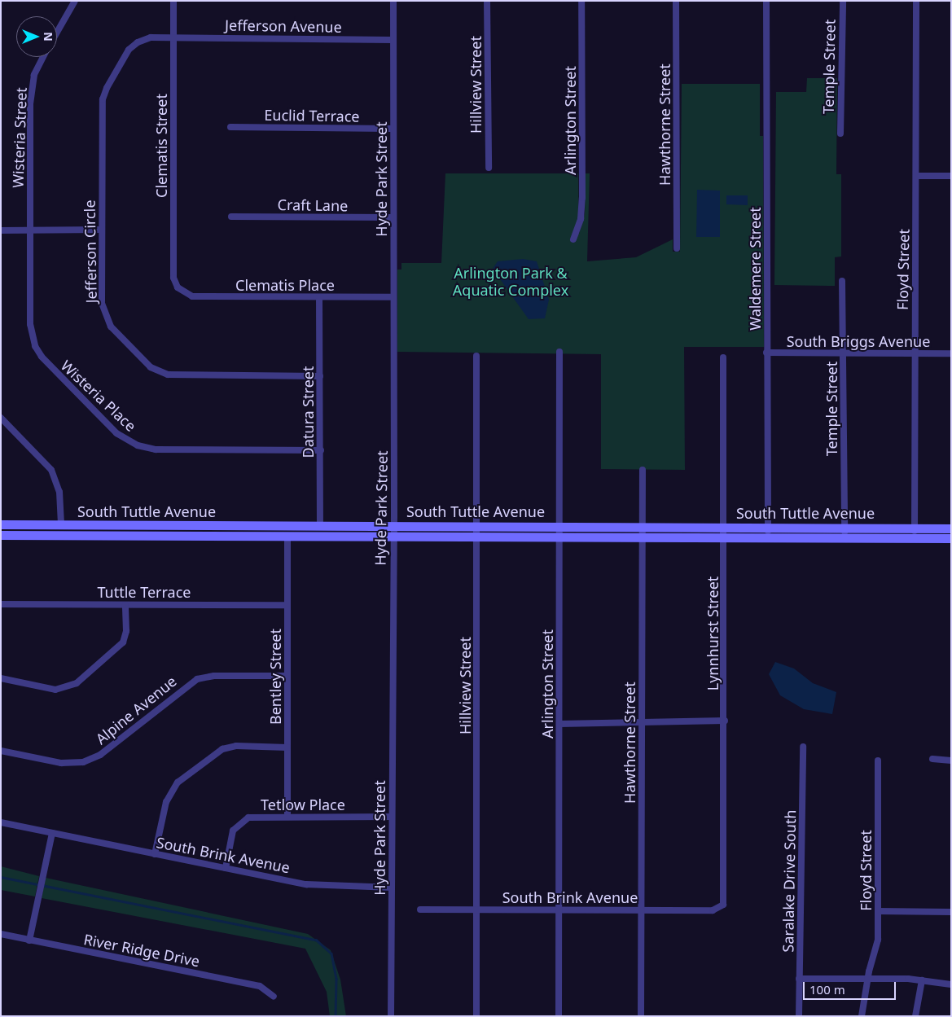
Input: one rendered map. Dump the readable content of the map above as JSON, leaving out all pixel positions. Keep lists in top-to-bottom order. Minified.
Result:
{"streets":{"main road":["South Tuttle Avenue"],"street":["Jefferson Avenue","Temple Street","Hillview Street","Euclid Terrace","Arlington Street","Hawthorne Street","Wisteria Street","Clematis Street","Hyde Park Street","Craft Lane","Jefferson Circle","Waldemere Street","Floyd Street","Clematis Place","South Briggs Avenue","Wisteria Place","Datura Street","Tuttle Terrace","Lynnhurst Street","Bentley Street","Alpine Avenue","Tetlow Place","South Brink Avenue","Saralake Drive South","River Ridge Drive"]},"crossings":[["Jefferson Avenue","Clematis Street"],["Jefferson Avenue","Hyde Park Street"],["Jefferson Avenue","Jefferson Circle"],["Temple Street","South Briggs Avenue"],["Temple Street","South Tuttle Avenue"],["Hillview Street","South Tuttle Avenue"],["Hillview Street","South Brink Avenue"],["Euclid Terrace","Hyde Park Street"],["Arlington Street","South Tuttle Avenue"],["Arlington Street","South Brink Avenue"],["Hawthorne Street","South Tuttle Avenue"],["Hawthorne Street","South Brink Avenue"],["Wisteria Street","Wisteria Place"],["Clematis Street","Jefferson Circle"],["Clematis Street","Clematis Place"],["Hyde Park Street","Craft Lane"],["Hyde Park Street","Clematis Place"],["Hyde Park Street","South Tuttle Avenue"],["Hyde Park Street","Tetlow Place"],["Hyde Park Street","South Brink Avenue"],["Jefferson Circle","Datura Street"],["Waldemere Street","South Briggs Avenue"],["Waldemere Street","South Tuttle Avenue"],["Floyd Street","South Briggs Avenue"],["Floyd Street","South Tuttle Avenue"],["Clematis Place","Datura Street"],["Wisteria Place","Datura Street"],["Datura Street","South Tuttle Avenue"],["South Tuttle Avenue","Lynnhurst Street"],["South Tuttle Avenue","Bentley Street"],["Tuttle Terrace","Bentley Street"],["Lynnhurst Street","South Brink Avenue"],["Bentley Street","Alpine Avenue"],["Bentley Street","Tetlow Place"],["Tetlow Place","South Brink Avenue"]],"parks":["Arlington Park & Aquatic Complex"],"scale_bar":"100 m","north":"right"}
